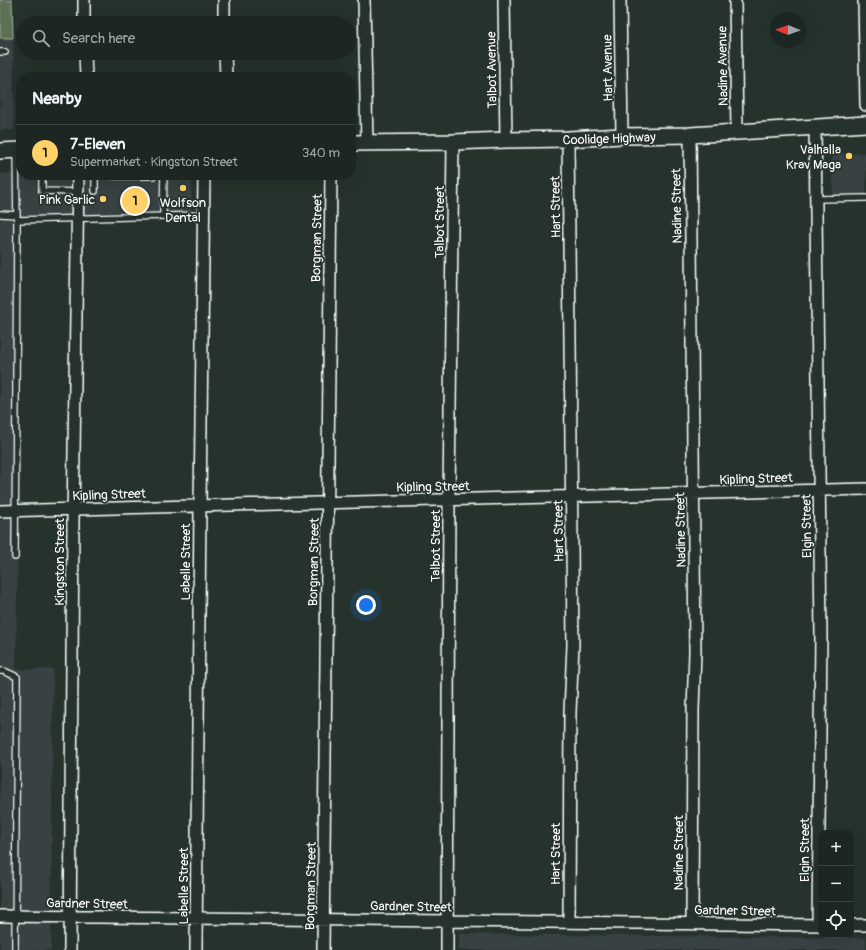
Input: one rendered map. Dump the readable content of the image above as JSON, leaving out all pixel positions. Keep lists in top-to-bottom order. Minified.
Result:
{"streets":{"main road":["Coolidge Highway"],"street":["Nadine Avenue","Hart Avenue","Talbot Avenue","Nadine Street","Hart Street","Talbot Street","Borgman Street","Kipling Street","Elgin Street","Kingston Street","Labelle Street","Gardner Street"]},"crossings":[["Nadine Avenue","Coolidge Highway"],["Hart Avenue","Coolidge Highway"],["Talbot Avenue","Coolidge Highway"],["Coolidge Highway","Nadine Street"],["Coolidge Highway","Hart Street"],["Coolidge Highway","Talbot Street"],["Coolidge Highway","Elgin Street"],["Nadine Street","Kipling Street"],["Nadine Street","Gardner Street"],["Hart Street","Kipling Street"],["Hart Street","Gardner Street"],["Talbot Street","Kipling Street"],["Talbot Street","Gardner Street"],["Borgman Street","Kipling Street"],["Borgman Street","Gardner Street"],["Kipling Street","Elgin Street"],["Kipling Street","Kingston Street"],["Kipling Street","Labelle Street"],["Kingston Street","Gardner Street"],["Labelle Street","Gardner Street"]],"places":["Valhalla Krav Maga","Wolfson Dental","Pink Garlic"],"north":"left","page":{"search":"Search here","heading":"Nearby","list":[{"mark":"1","name":"7-Eleven","note":"Supermarket · Kingston Street","value":"340 m"}],"pins":"1","map_buttons":["+","−"]}}
